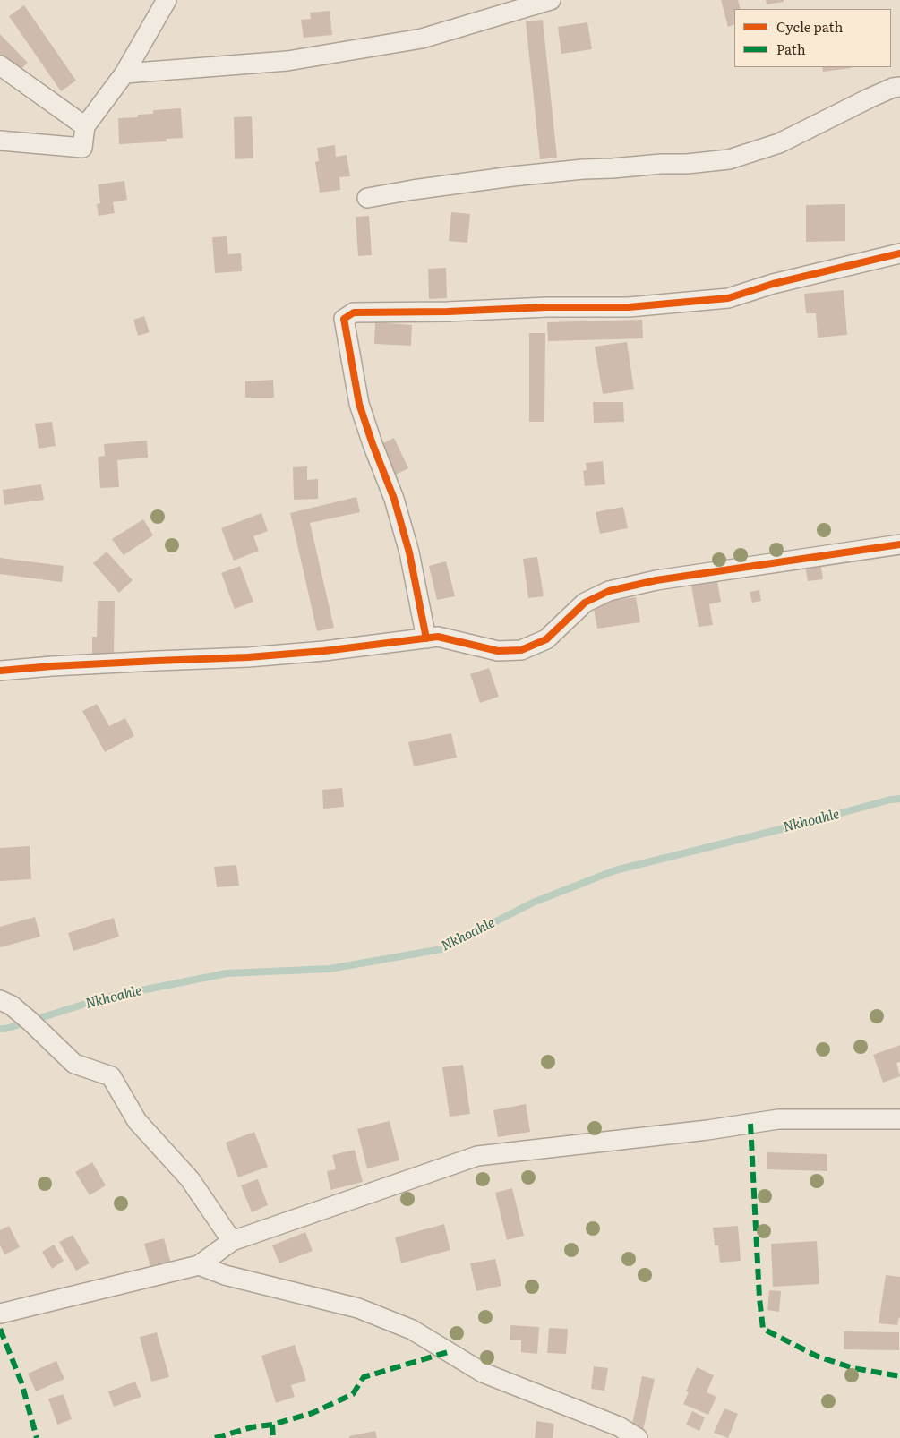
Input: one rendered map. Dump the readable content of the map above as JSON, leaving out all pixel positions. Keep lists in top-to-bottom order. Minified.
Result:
{"water":["Nkhoahle"],"legend":["Cycle path","Path"]}
